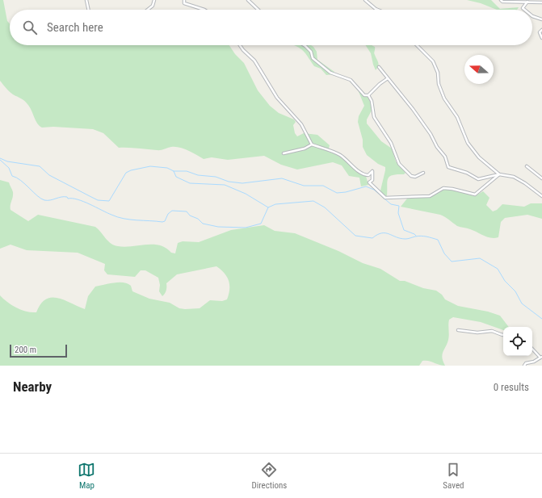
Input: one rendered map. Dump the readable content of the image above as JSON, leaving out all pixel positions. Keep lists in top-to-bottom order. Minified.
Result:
{"scale_bar":"200 m","north":"left","page":{"search":"Search here","scale":"200 m","heading":["Nearby","0 results"],"nav":["Map","Directions","Saved"]}}
